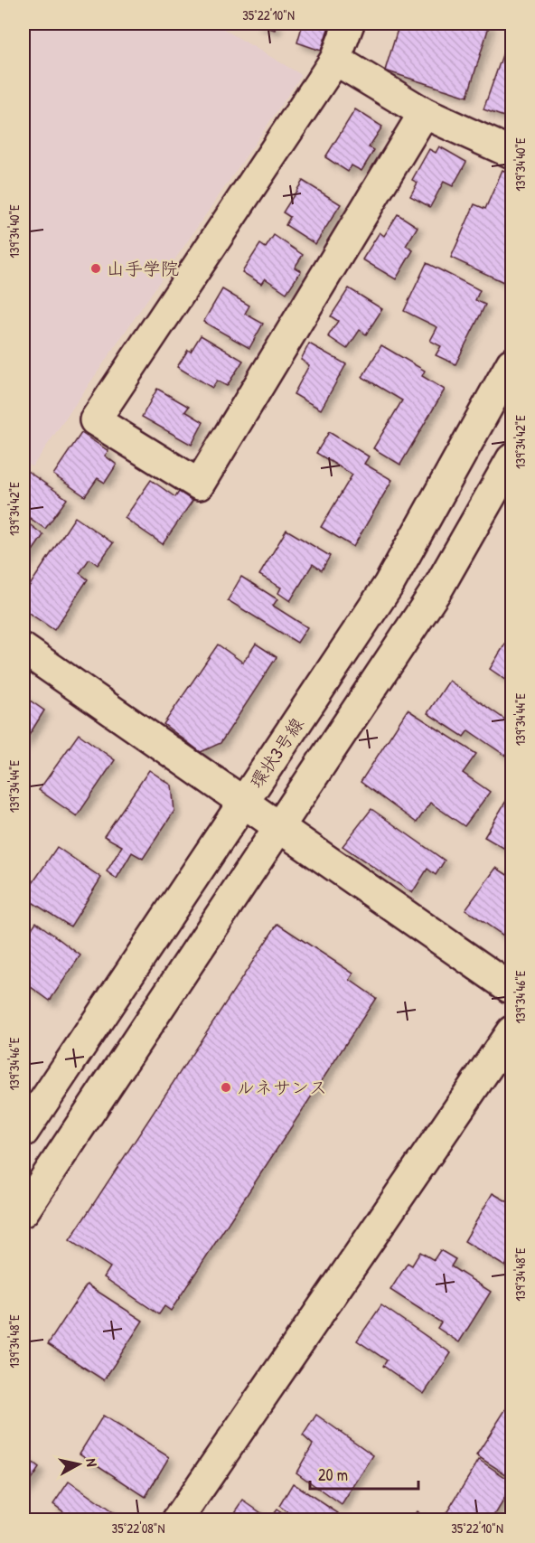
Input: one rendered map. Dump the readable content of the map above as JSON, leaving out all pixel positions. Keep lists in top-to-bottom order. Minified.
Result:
{"streets":{"street":["環状3号線"]},"places":["山手学院","ルネサンス"],"scale_bar":"20 m","north":"right","coordinates":["35°22'10\"N","139°34'40\"E","139°34'42\"E","139°34'44\"E","139°34'46\"E","139°34'48\"E","35°22'08\"N"]}
